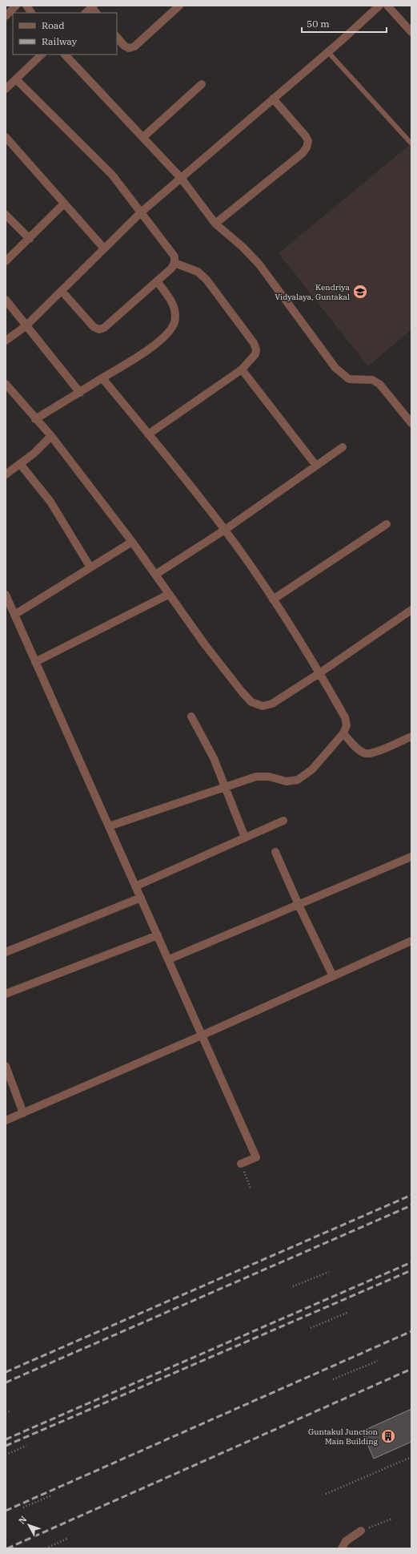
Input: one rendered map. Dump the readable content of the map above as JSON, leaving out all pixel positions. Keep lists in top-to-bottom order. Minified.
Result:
{"places":{"school or university":["Kendriya Vidyalaya, Guntakal"],"building":["Guntakul Junction Main Building"]},"legend":["Road","Railway"],"scale_bar":"50 m","north":"top left"}
